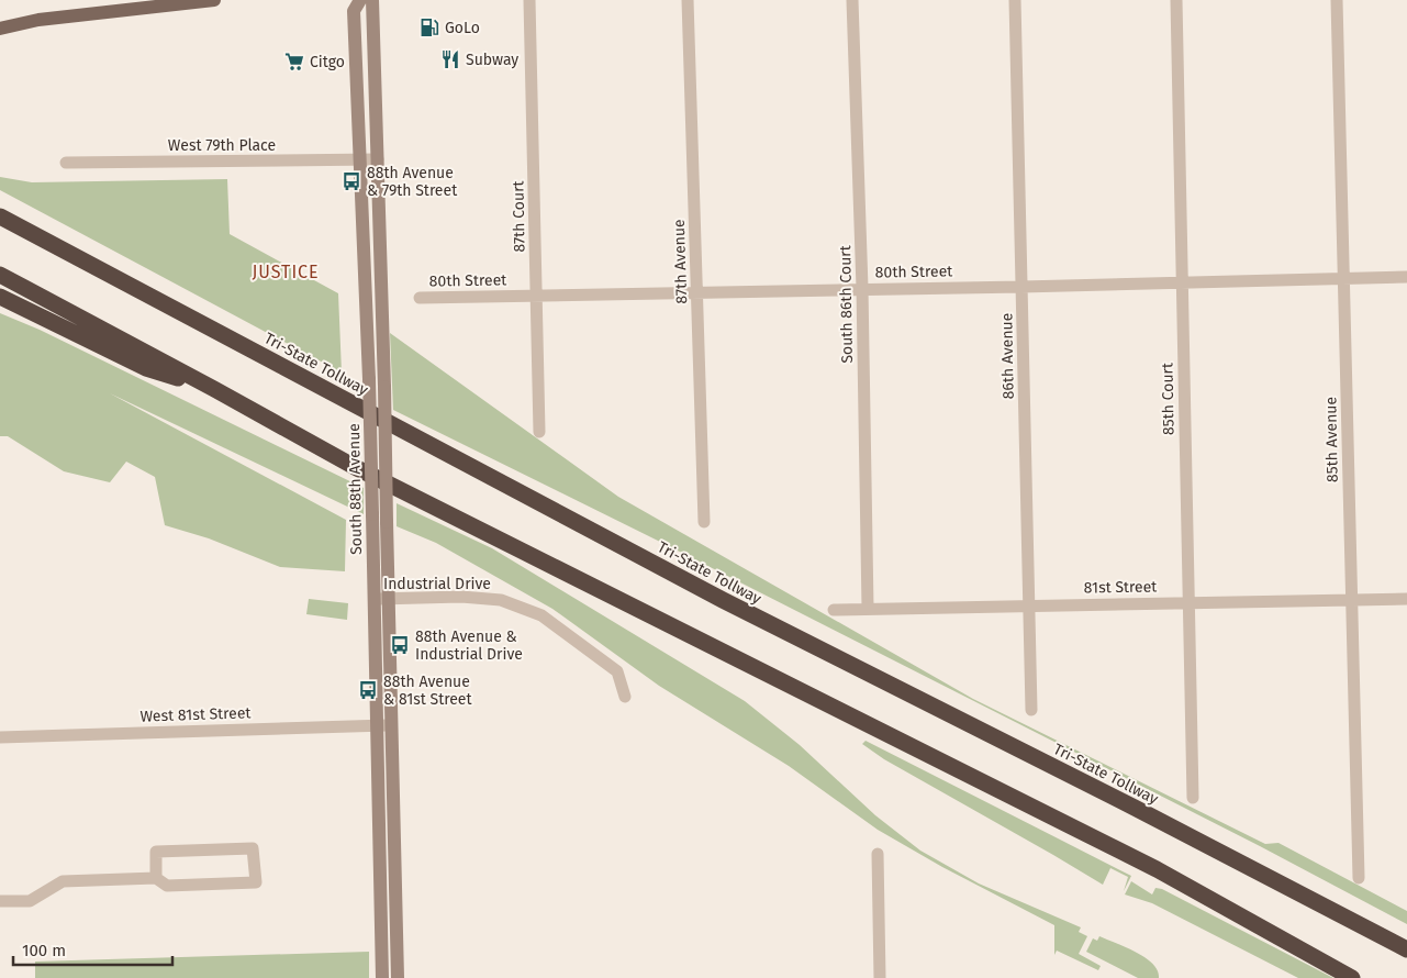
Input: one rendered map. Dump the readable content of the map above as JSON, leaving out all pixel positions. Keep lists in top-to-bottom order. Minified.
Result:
{"streets":{"highway":["Tri-State Tollway"],"street":["West 79th Place","87th Court","87th Avenue","80th Street","South 86th Court","86th Avenue","85th Court","85th Avenue","South 88th Avenue","Industrial Drive","81st Street","West 81st Street"]},"crossings":[["West 79th Place","South 88th Avenue"],["87th Court","80th Street"],["87th Avenue","80th Street"],["80th Street","South 86th Court"],["80th Street","86th Avenue"],["80th Street","85th Court"],["80th Street","85th Avenue"],["South 86th Court","81st Street"],["86th Avenue","81st Street"],["85th Court","81st Street"],["85th Avenue","81st Street"],["South 88th Avenue","Industrial Drive"],["South 88th Avenue","West 81st Street"]],"districts":["JUSTICE"],"places":{"fuel station":["GoLo"],"restaurant":["Subway"],"supermarket":["Citgo"],"bus stop":["88th Avenue & 79th Street","88th Avenue & Industrial Drive","88th Avenue & 81st Street"]},"scale_bar":"100 m"}
